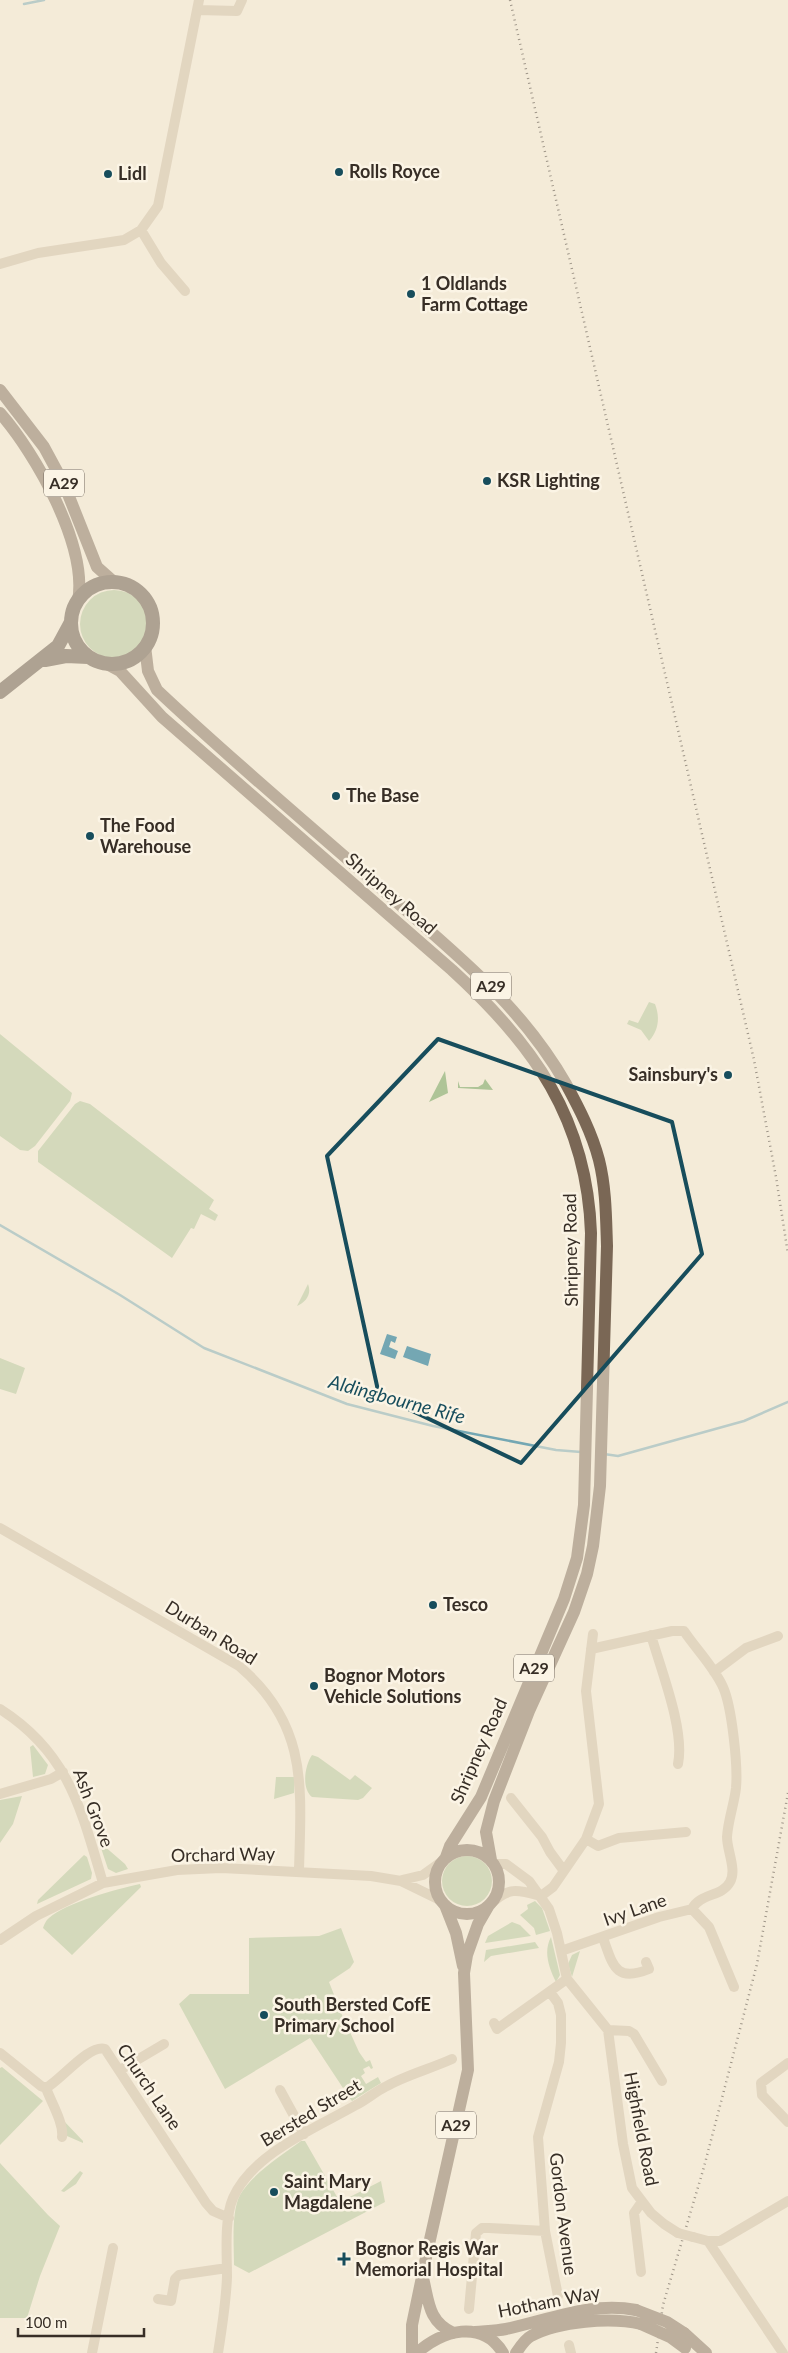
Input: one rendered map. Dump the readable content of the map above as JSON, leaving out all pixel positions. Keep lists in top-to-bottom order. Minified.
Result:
{"streets":{"main road":["A29","Shripney Road","Hotham Way"],"street":["Durban Road","Ash Grove","Orchard Way","Ivy Lane","Church Lane","Bersted Street","Highfield Road","Gordon Avenue"]},"crossings":[["A29","Shripney Road"],["Shripney Road","Highfield Road"],["Shripney Road","Hotham Way"],["Durban Road","Orchard Way"],["Ash Grove","Orchard Way"],["Ivy Lane","Highfield Road"],["Church Lane","Bersted Street"]],"water":["Aldingbourne Rife"],"places":{"other":["Rolls Royce","Lidl","1 Oldlands Farm Cottage","KSR Lighting","The Base","The Food Warehouse","Sainsbury's","Tesco","Bognor Motors Vehicle Solutions","South Bersted CofE Primary School","Saint Mary Magdalene"],"health":["Bognor Regis War Memorial Hospital"]},"scale_bar":"100 m"}
